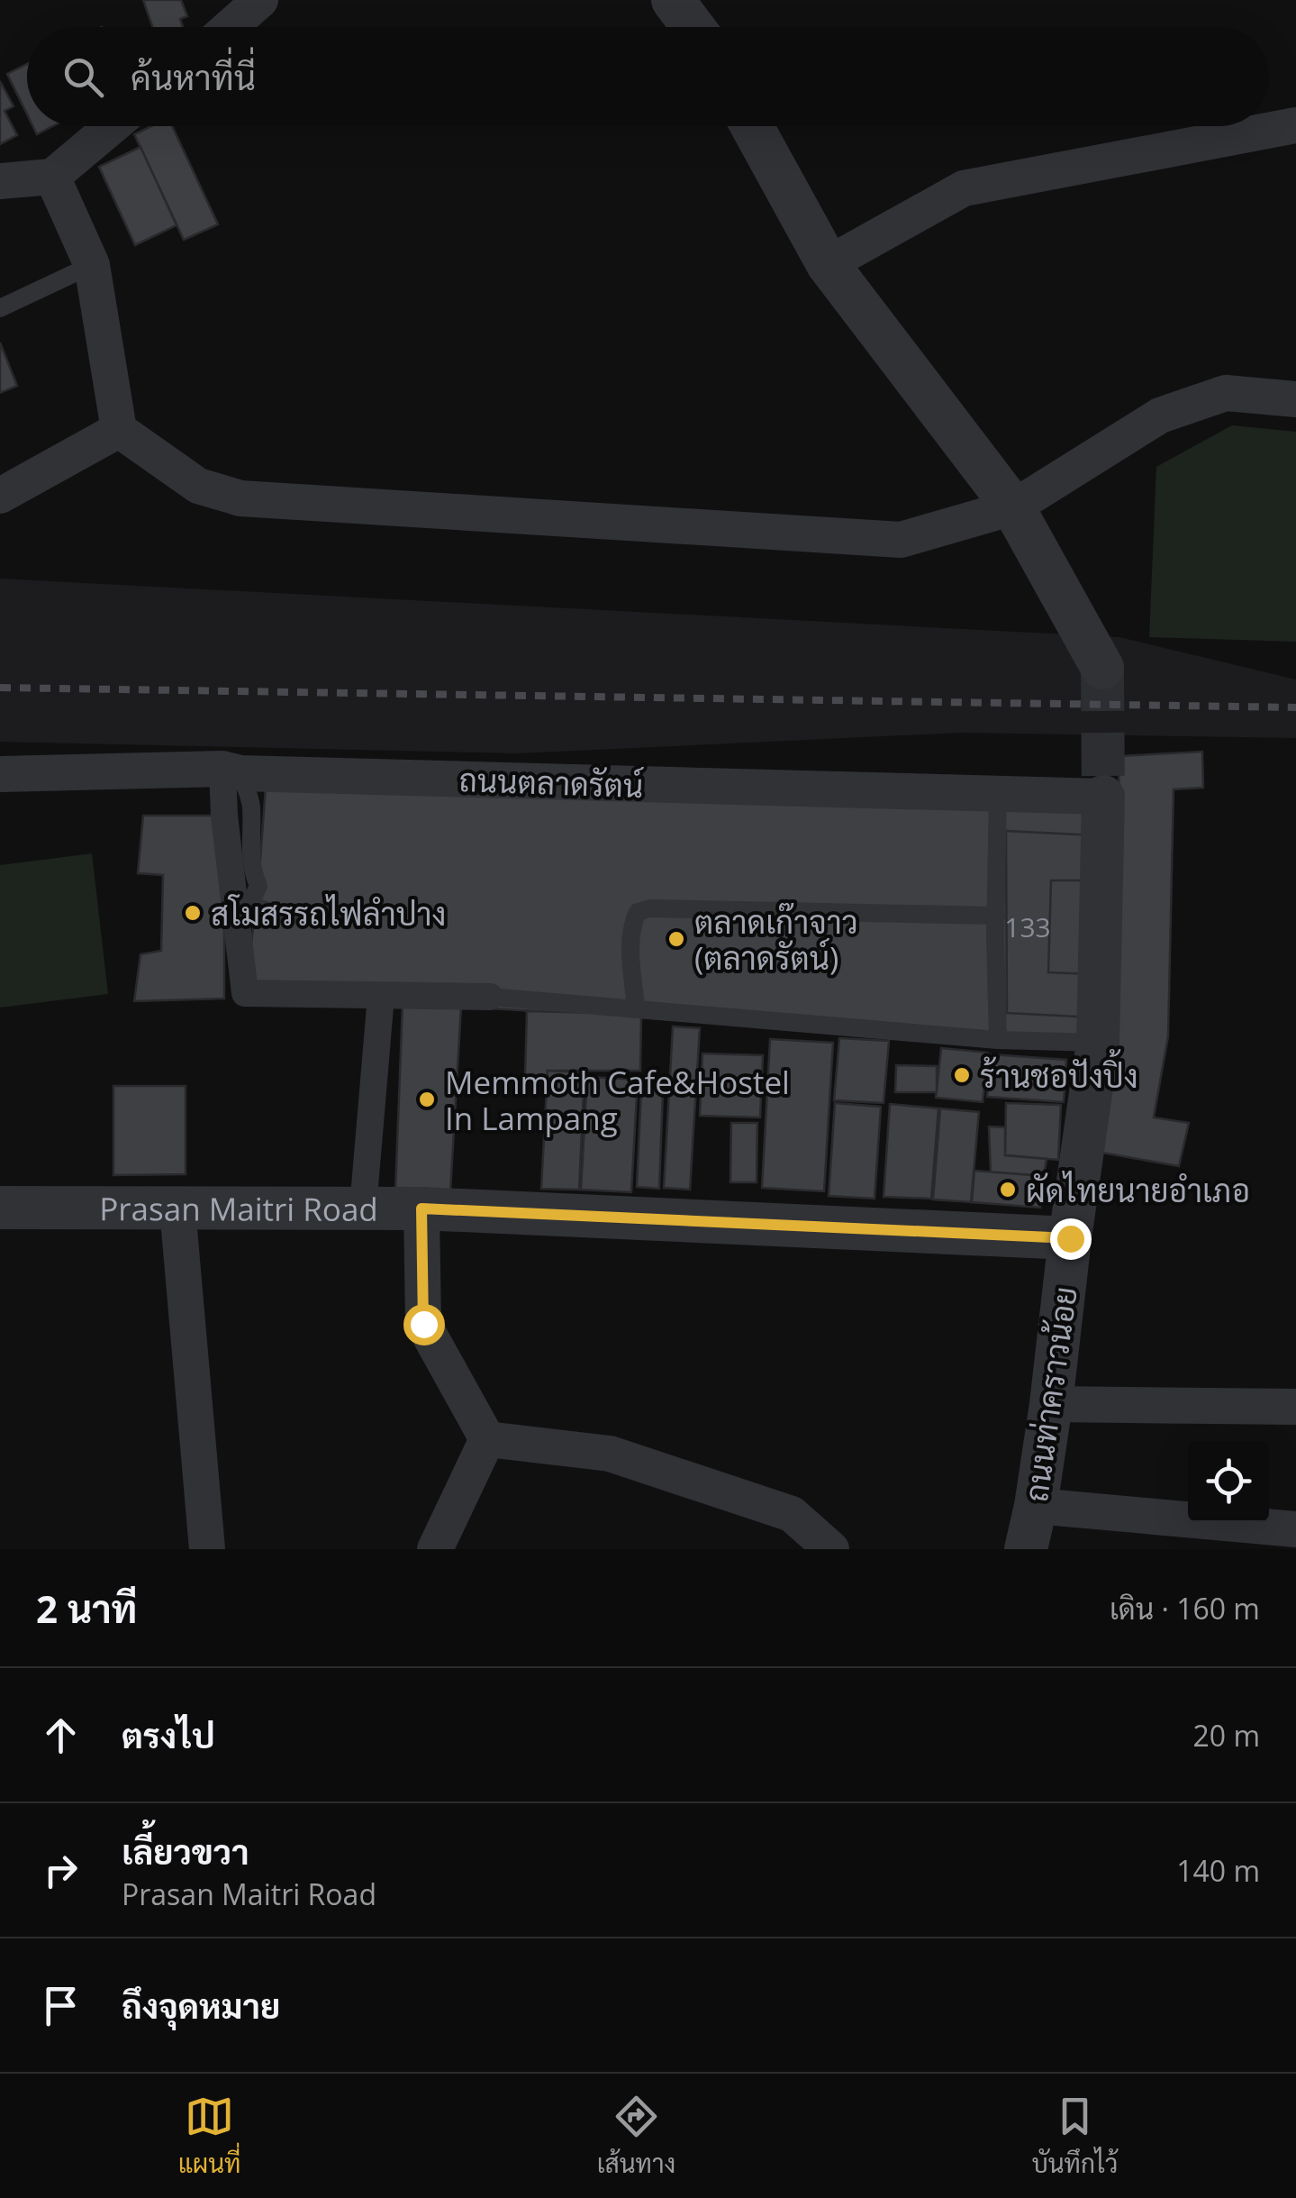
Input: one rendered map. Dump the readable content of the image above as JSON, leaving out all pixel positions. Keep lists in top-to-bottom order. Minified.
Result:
{"streets":{"street":["ถนนตลาดรัตน์","Prasan Maitri Road","ถนนท่าคราวน้อย"]},"crossings":[["ถนนตลาดรัตน์","ถนนท่าคราวน้อย"],["Prasan Maitri Road","ถนนท่าคราวน้อย"]],"places":["สโมสรรถไฟลำปาง","ตลาดเก๊าจาว (ตลาดรัตน์)","ร้านชอปังปิ้ง","Memmoth Cafe&Hostel In Lampang","ผัดไทยนายอำเภอ"],"house_numbers":["133"],"page":{"search":"ค้นหาที่นี่","heading":["2 นาที","เดิน · 160 m"],"list":[["ตรงไป","20 m"],["เลี้ยวขวา","Prasan Maitri Road","140 m"],"ถึงจุดหมาย"],"nav":["แผนที่","เส้นทาง","บันทึกไว้"]}}
